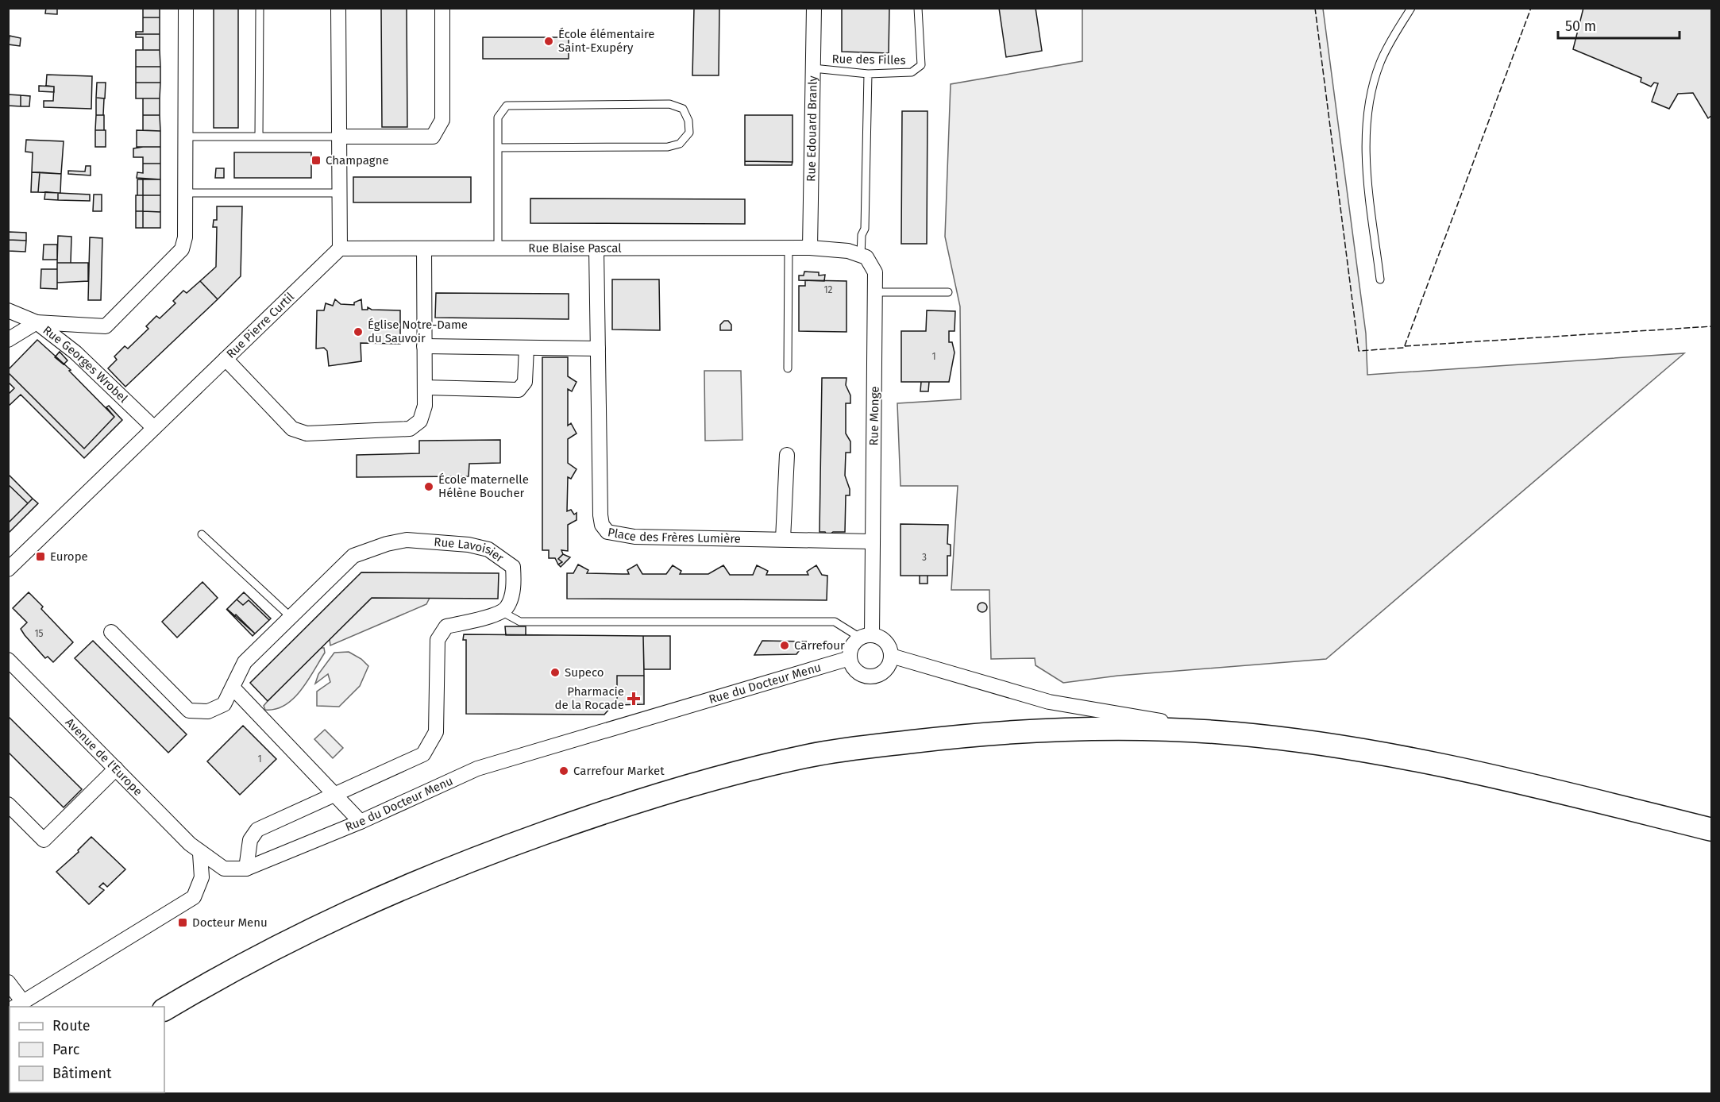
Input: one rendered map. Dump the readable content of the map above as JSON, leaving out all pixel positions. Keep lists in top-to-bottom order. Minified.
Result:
{"streets":{"street":["Rue Edouard Branly","Rue Blaise Pascal","Rue Pierre Curtil","Rue Georges Wrobel","Rue Monge","Place des Frères Lumière","Rue Lavoisier","Rue du Docteur Menu","Avenue de l'Europe"],"lane":["Rue des Filles"]},"crossings":[["Rue des Filles","Rue Edouard Branly"],["Rue Edouard Branly","Rue Blaise Pascal"],["Rue Blaise Pascal","Rue Pierre Curtil"],["Rue Pierre Curtil","Rue Georges Wrobel"],["Rue Monge","Place des Frères Lumière"],["Rue Monge","Rue du Docteur Menu"],["Rue du Docteur Menu","Avenue de l'Europe"]],"places":{"other":["École élémentaire Saint-Exupéry","Église Notre-Dame du Sauvoir","École maternelle Hélène Boucher","Carrefour","Supeco","Carrefour Market"],"transit":["Champagne","Europe","Docteur Menu"],"health":["Pharmacie de la Rocade"]},"house_numbers":["12","1","3","15","1"],"legend":["Route","Parc","Bâtiment"],"scale_bar":"50 m"}
